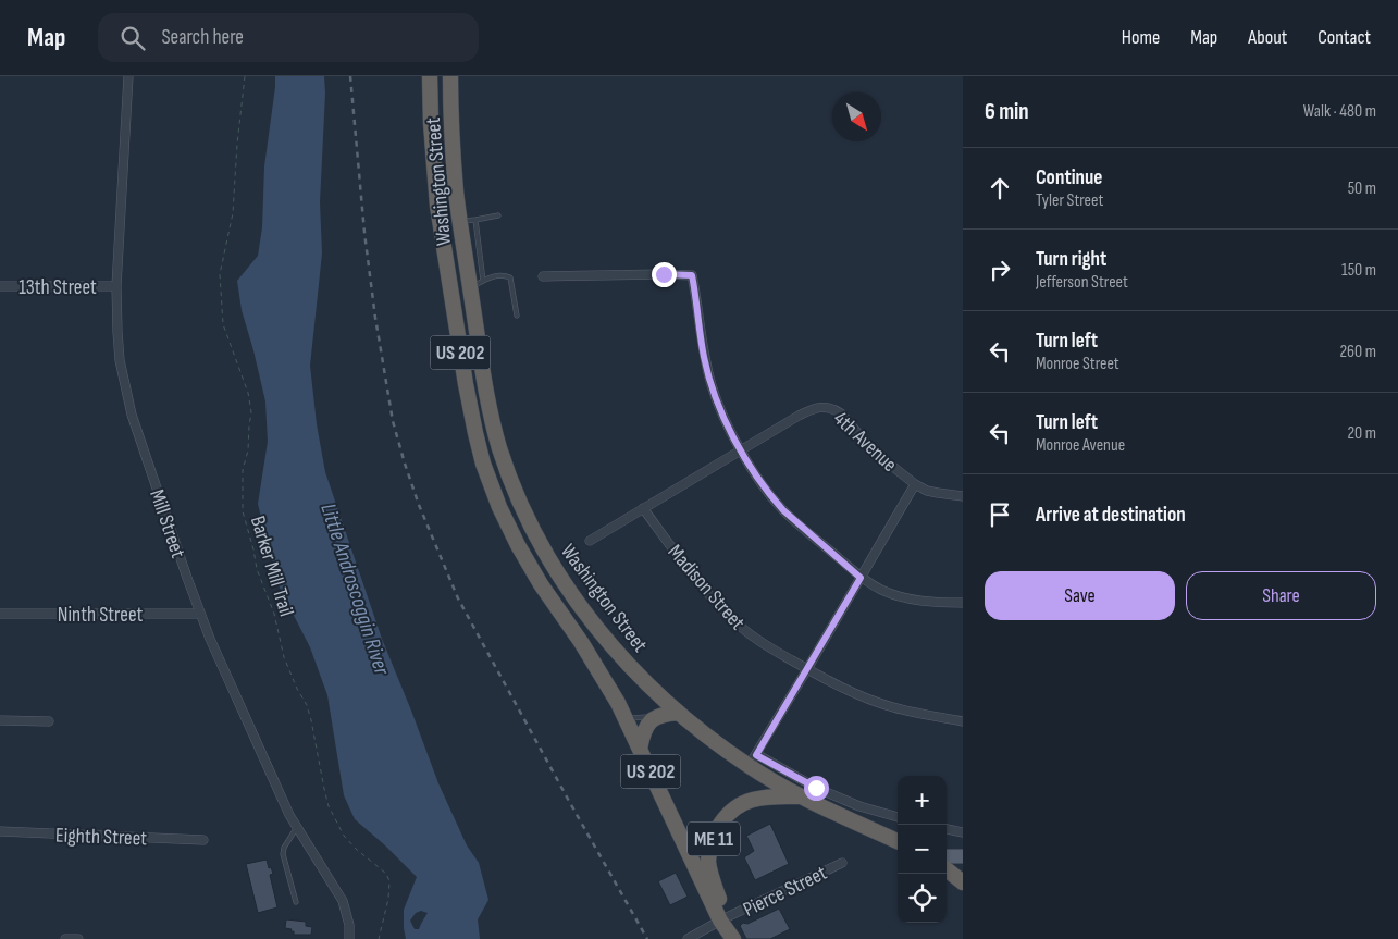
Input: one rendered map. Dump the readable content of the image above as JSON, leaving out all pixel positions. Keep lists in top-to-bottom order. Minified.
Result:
{"streets":{"highway":["Washington Street","US 202","ME 11"],"street":["13th Street","4th Avenue","Mill Street","Madison Street","Ninth Street","Eighth Street","Pierce Street"],"path":["Barker Mill Trail"]},"crossings":[["Washington Street","ME 11"],["13th Street","Mill Street"],["US 202","ME 11"],["US 202","Pierce Street"],["Mill Street","Ninth Street"],["ME 11","Pierce Street"]],"water":["Little Androscoggin River"],"north":"bottom right","page":{"header":"Map","search":"Search here","nav":["Home","Map","About","Contact"],"heading":["6 min","Walk · 480 m"],"list":[["Continue","Tyler Street","50 m"],["Turn right","Jefferson Street","150 m"],["Turn left","Monroe Street","260 m"],["Turn left","Monroe Avenue","20 m"],"Arrive at destination"],"buttons":["Save","Share"],"map_buttons":["+","−"]}}
